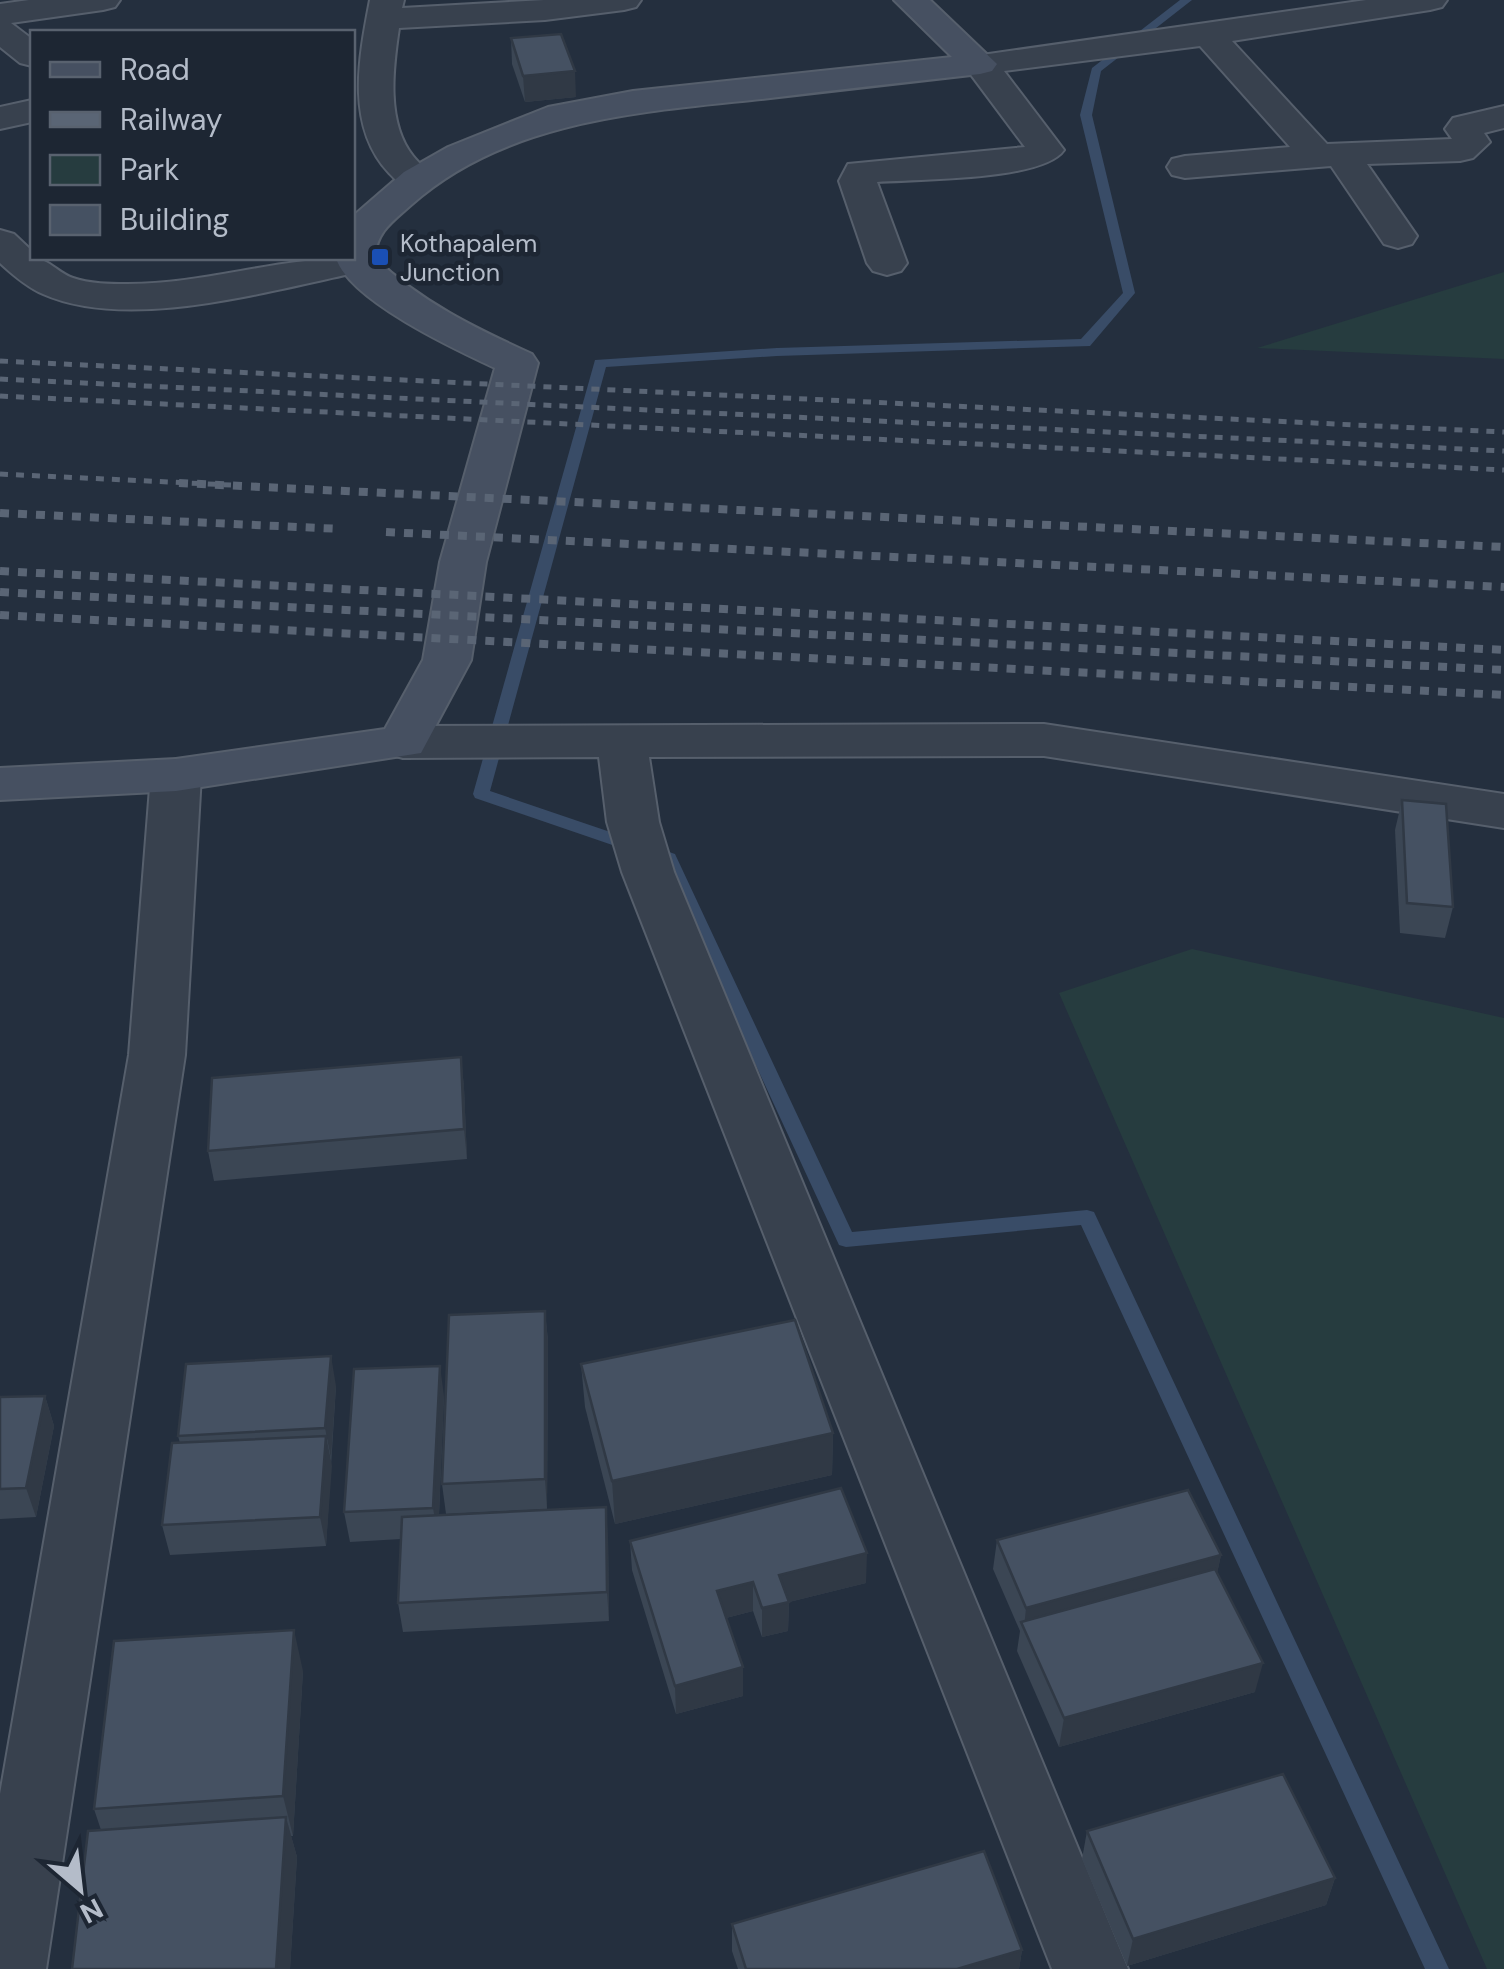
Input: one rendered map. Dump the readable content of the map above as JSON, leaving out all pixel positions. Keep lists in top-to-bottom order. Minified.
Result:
{"places":{"transit":["Kothapalem Junction"]},"legend":["Road","Railway","Park","Building"],"north":"bottom right"}
